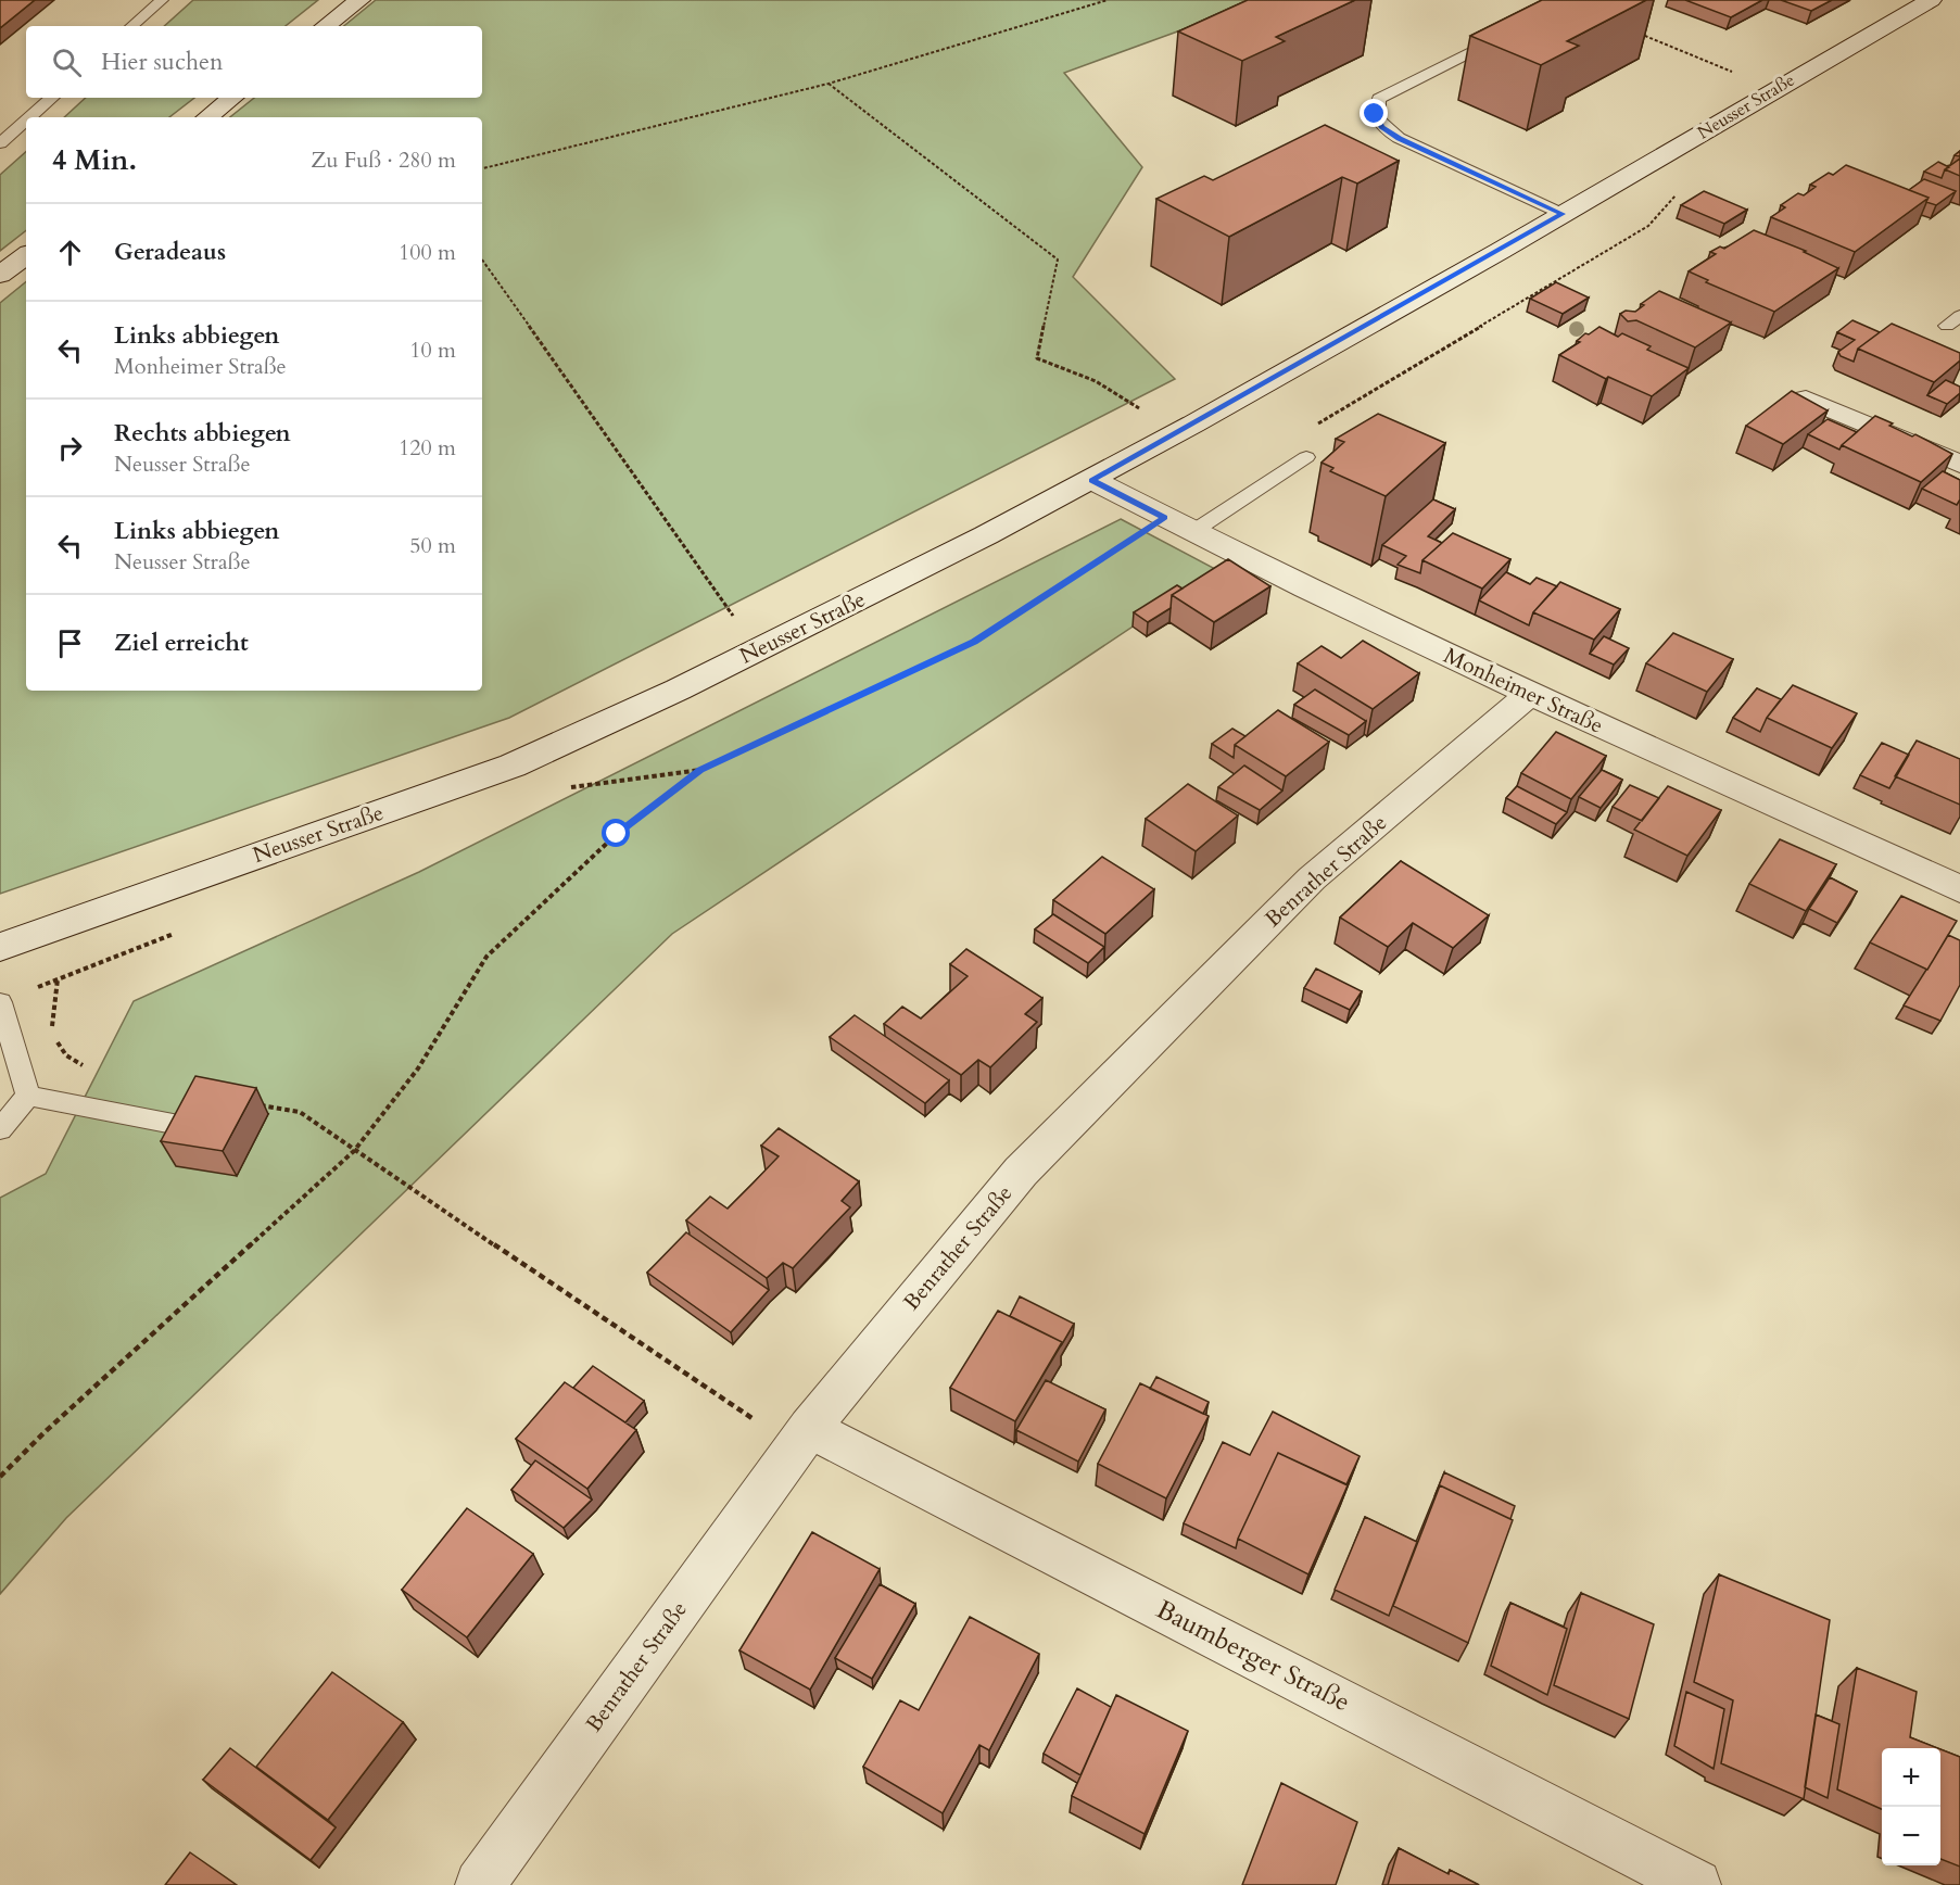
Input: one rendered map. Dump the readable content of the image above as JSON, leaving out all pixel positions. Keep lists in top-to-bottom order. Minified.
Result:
{"streets":{"main road":["Neusser Straße","Monheimer Straße","Benrather Straße","Baumberger Straße"]},"crossings":[["Neusser Straße","Monheimer Straße"],["Monheimer Straße","Benrather Straße"],["Benrather Straße","Baumberger Straße"]],"page":{"search":"Hier suchen","heading":["4 Min.","Zu Fuß · 280 m"],"list":[["Geradeaus","100 m"],["Links abbiegen","Monheimer Straße","10 m"],["Rechts abbiegen","Neusser Straße","120 m"],["Links abbiegen","Neusser Straße","50 m"],"Ziel erreicht"],"map_buttons":["+","−"]}}
